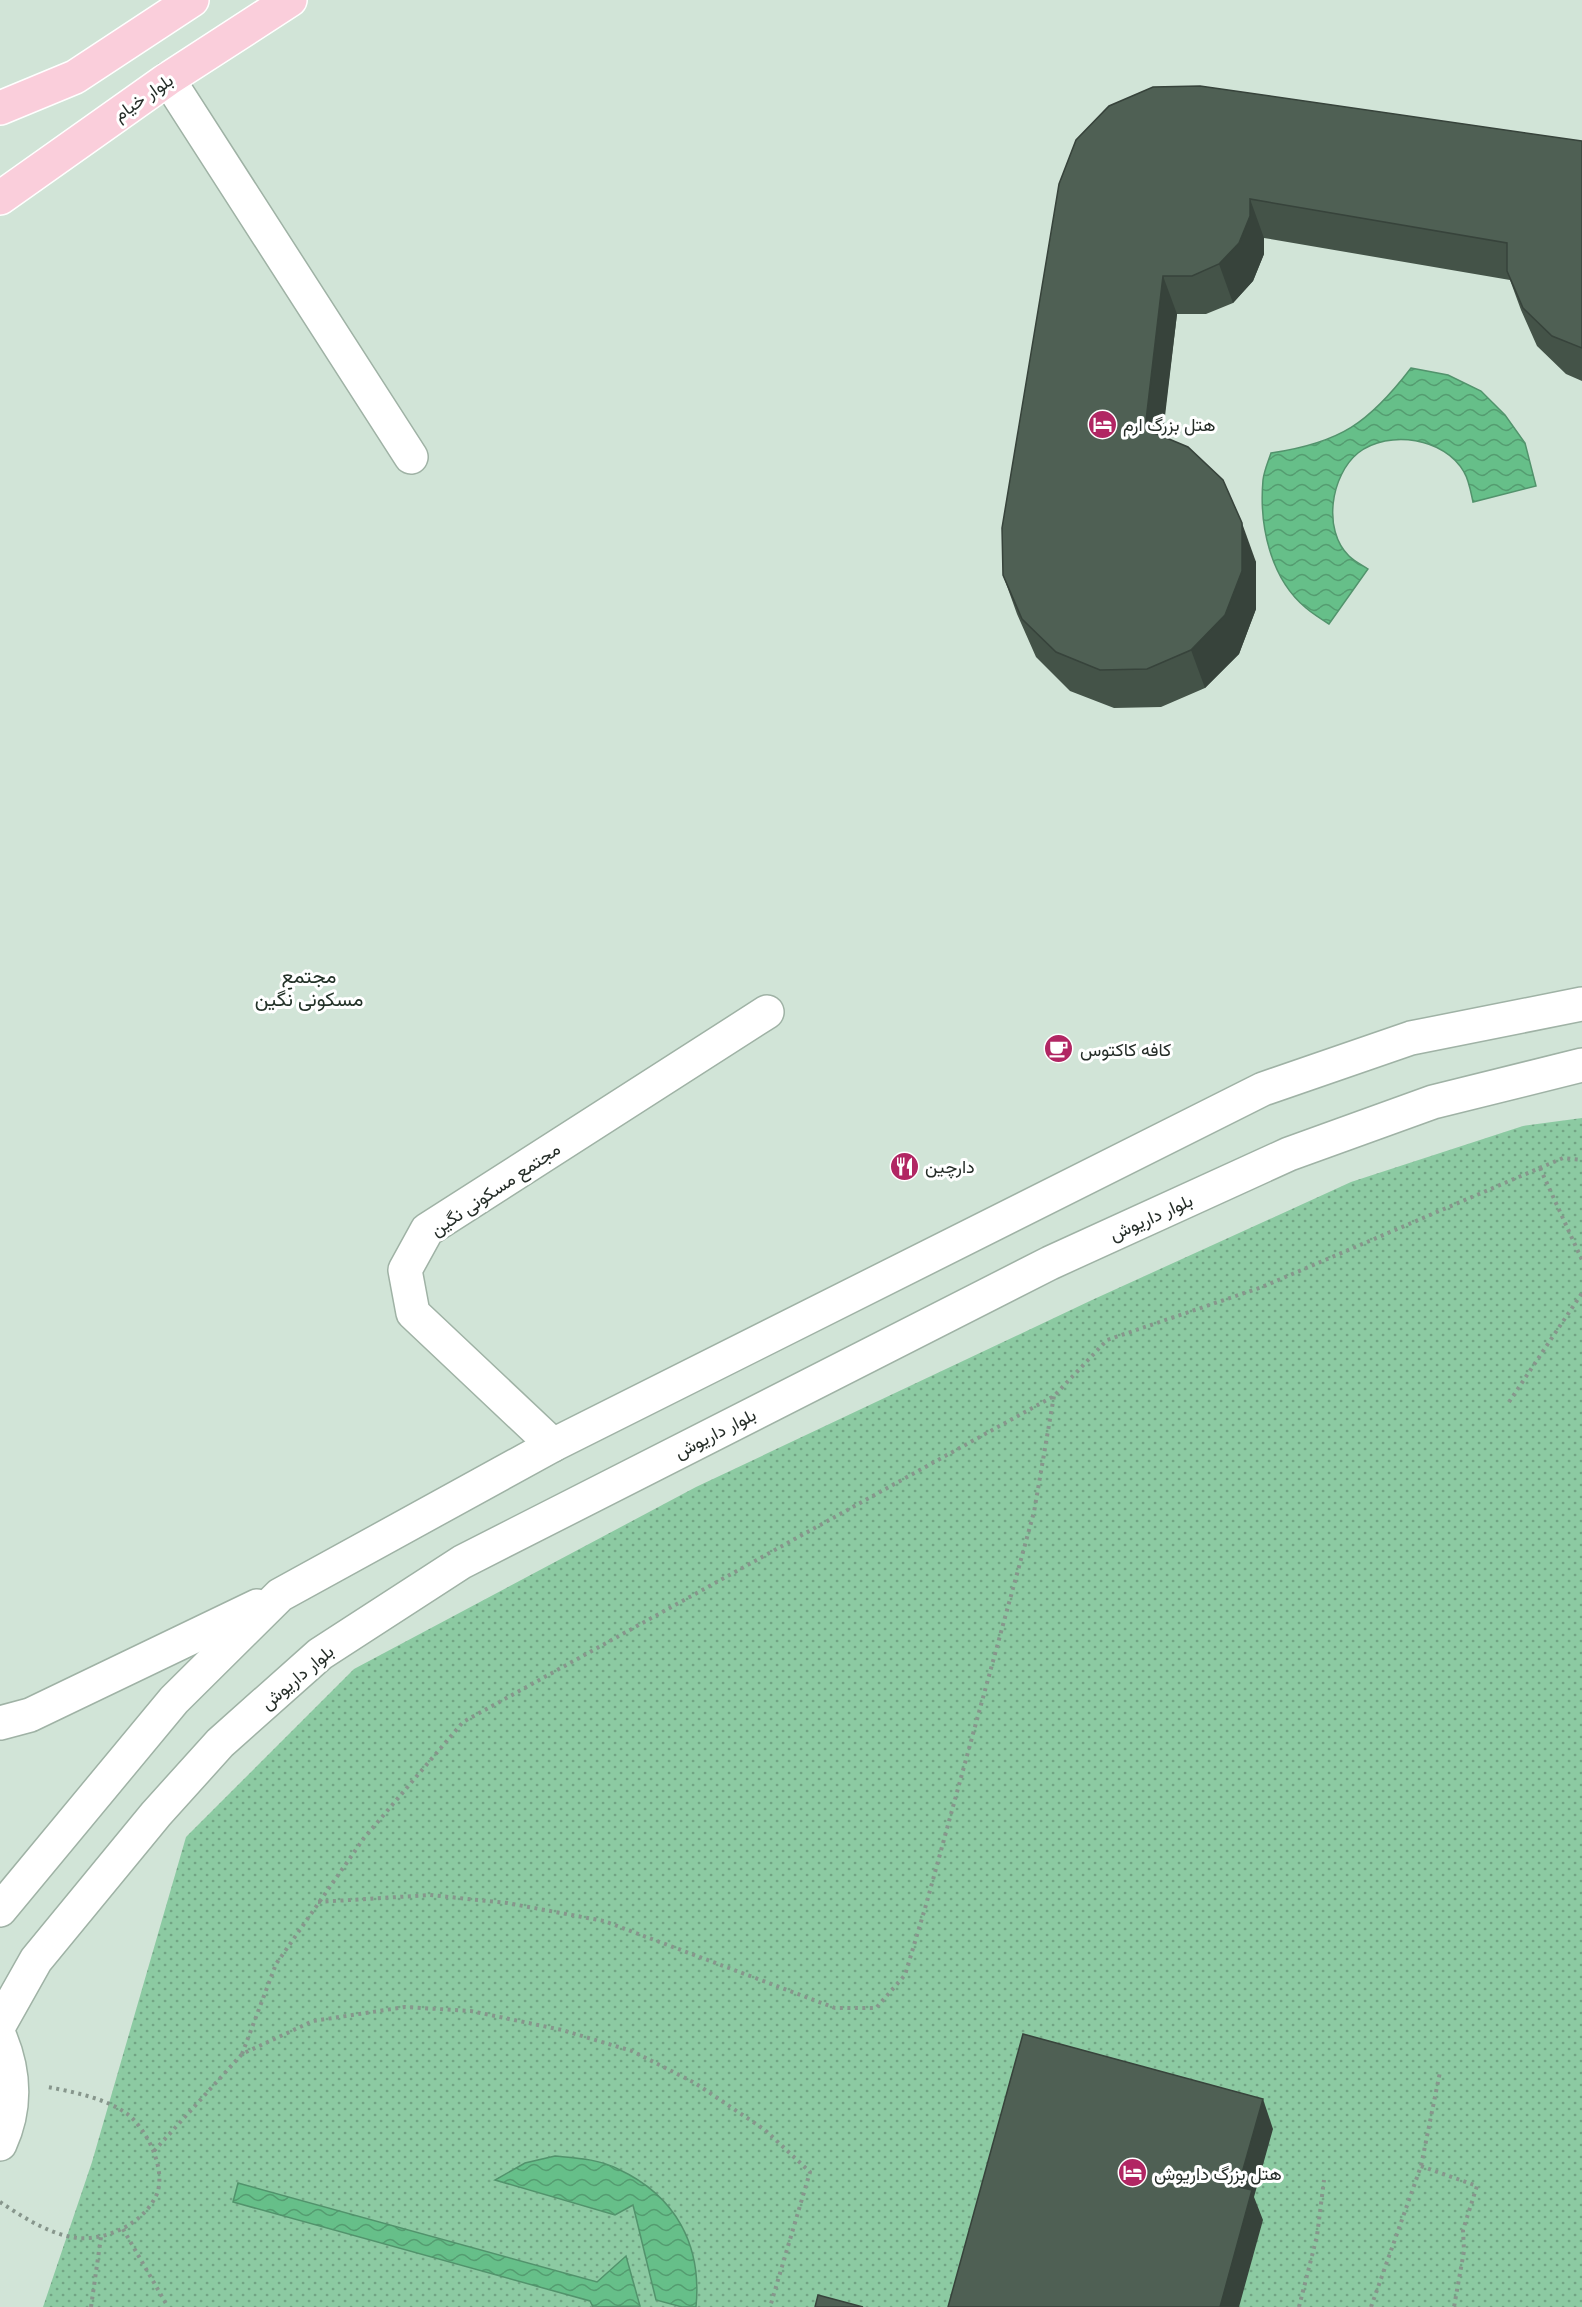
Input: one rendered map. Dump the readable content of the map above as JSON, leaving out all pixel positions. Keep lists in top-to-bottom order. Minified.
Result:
{"streets":{"main road":["بلوار خیام","مجتمع مسکونی نگین","بلوار داریوش"]},"districts":["مجتمع مسکونی نگین"],"places":{"hotel":["هتل بزرگ ارم","هتل بزرگ داریوش"],"cafe":["کافه کاکتوس"],"restaurant":["دارچین"]}}
